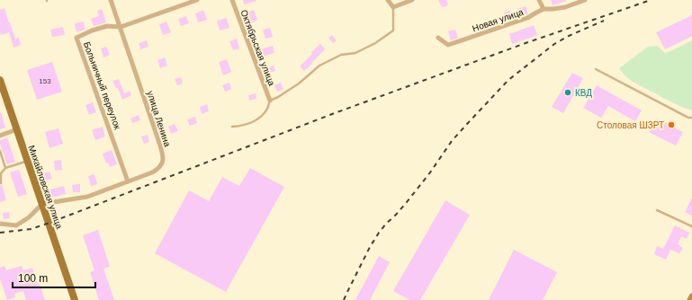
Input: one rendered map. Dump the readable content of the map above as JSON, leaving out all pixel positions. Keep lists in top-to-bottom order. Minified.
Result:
{"streets":{"main road":["Михайловская улица"],"street":["Новая улица","Октябрьская улица","Больничный переулок","улица Ленина"]},"crossings":[["Больничный переулок","улица Ленина"],["улица Ленина","Михайловская улица"]],"places":["КВД","Столовая ШЗРТ"],"house_numbers":["153"],"scale_bar":"100 m"}
